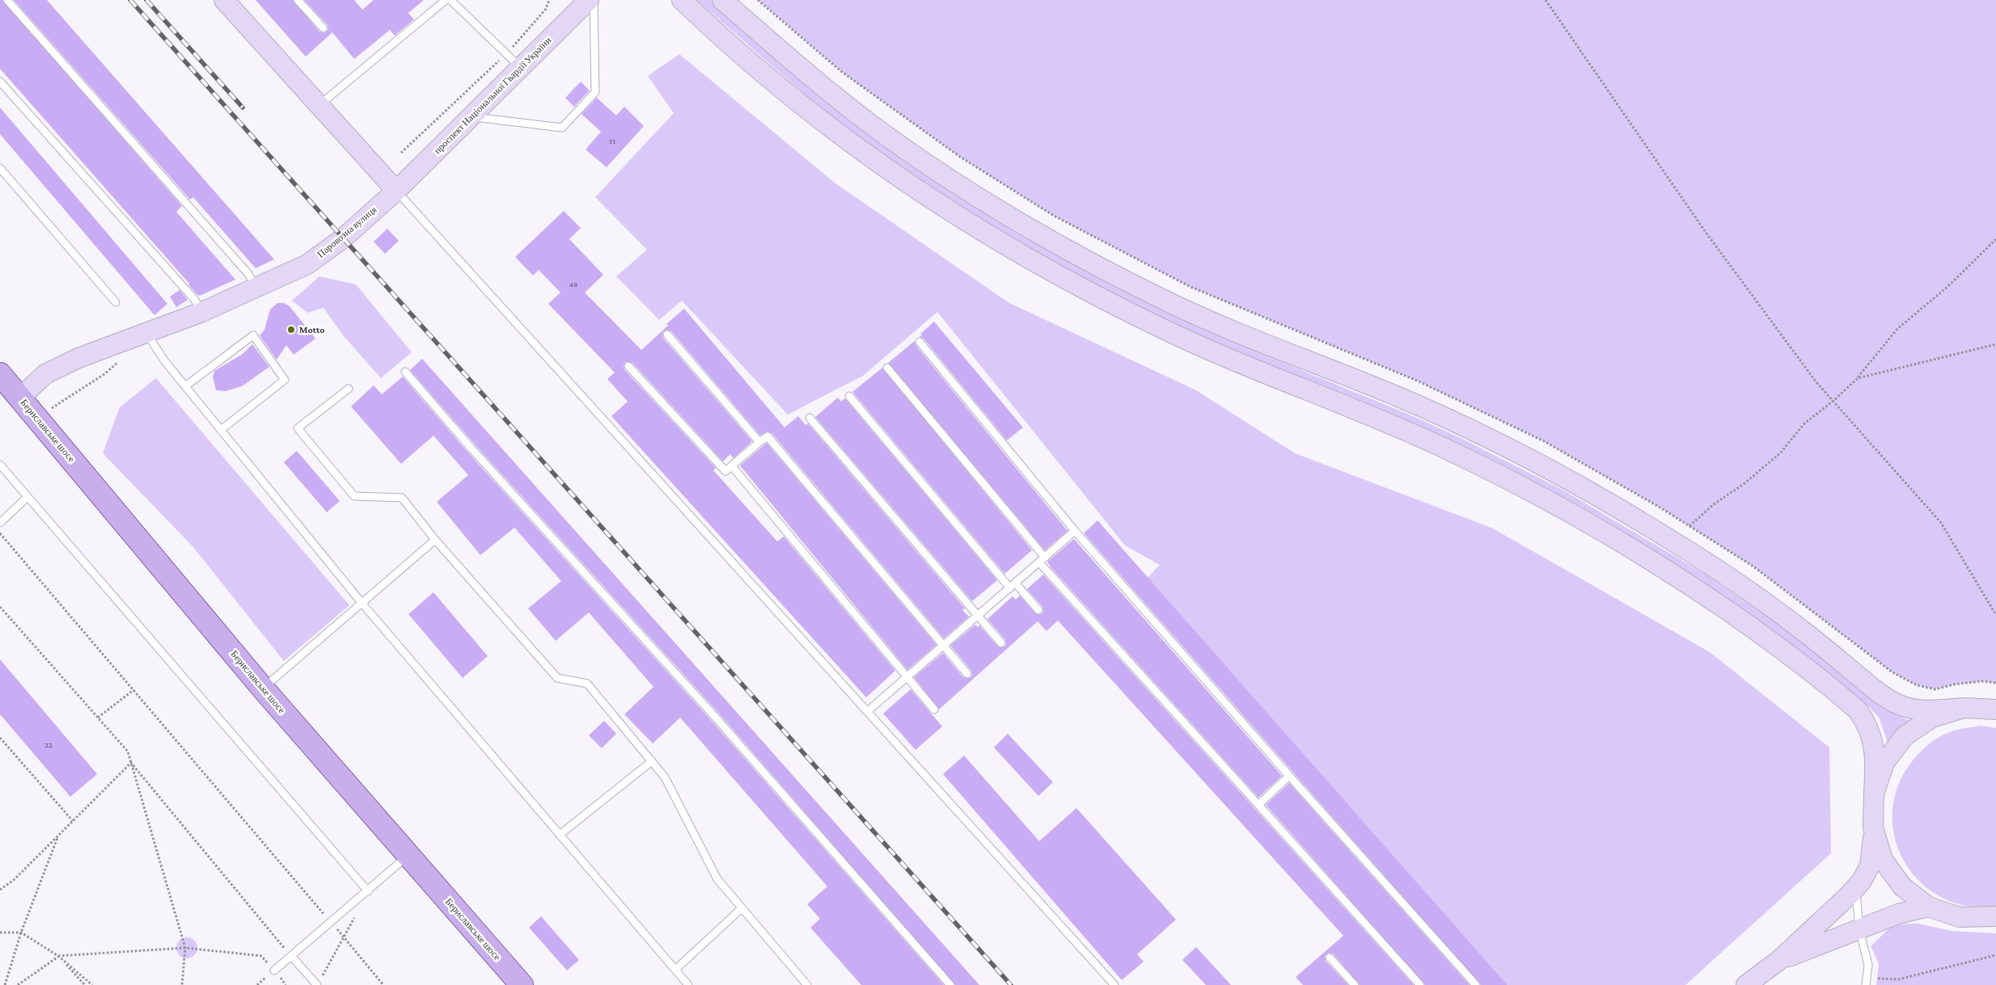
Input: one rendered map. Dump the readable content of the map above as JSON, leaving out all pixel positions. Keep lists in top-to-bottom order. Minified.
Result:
{"streets":{"main road":["Бериславське шосе"],"street":["проспект Національної Гвардії України","Паровозна вулиця"]},"crossings":[["проспект Національної Гвардії України","Паровозна вулиця"],["Паровозна вулиця","Бериславське шосе"]],"places":["Motto"],"house_numbers":["51","48","22"]}
